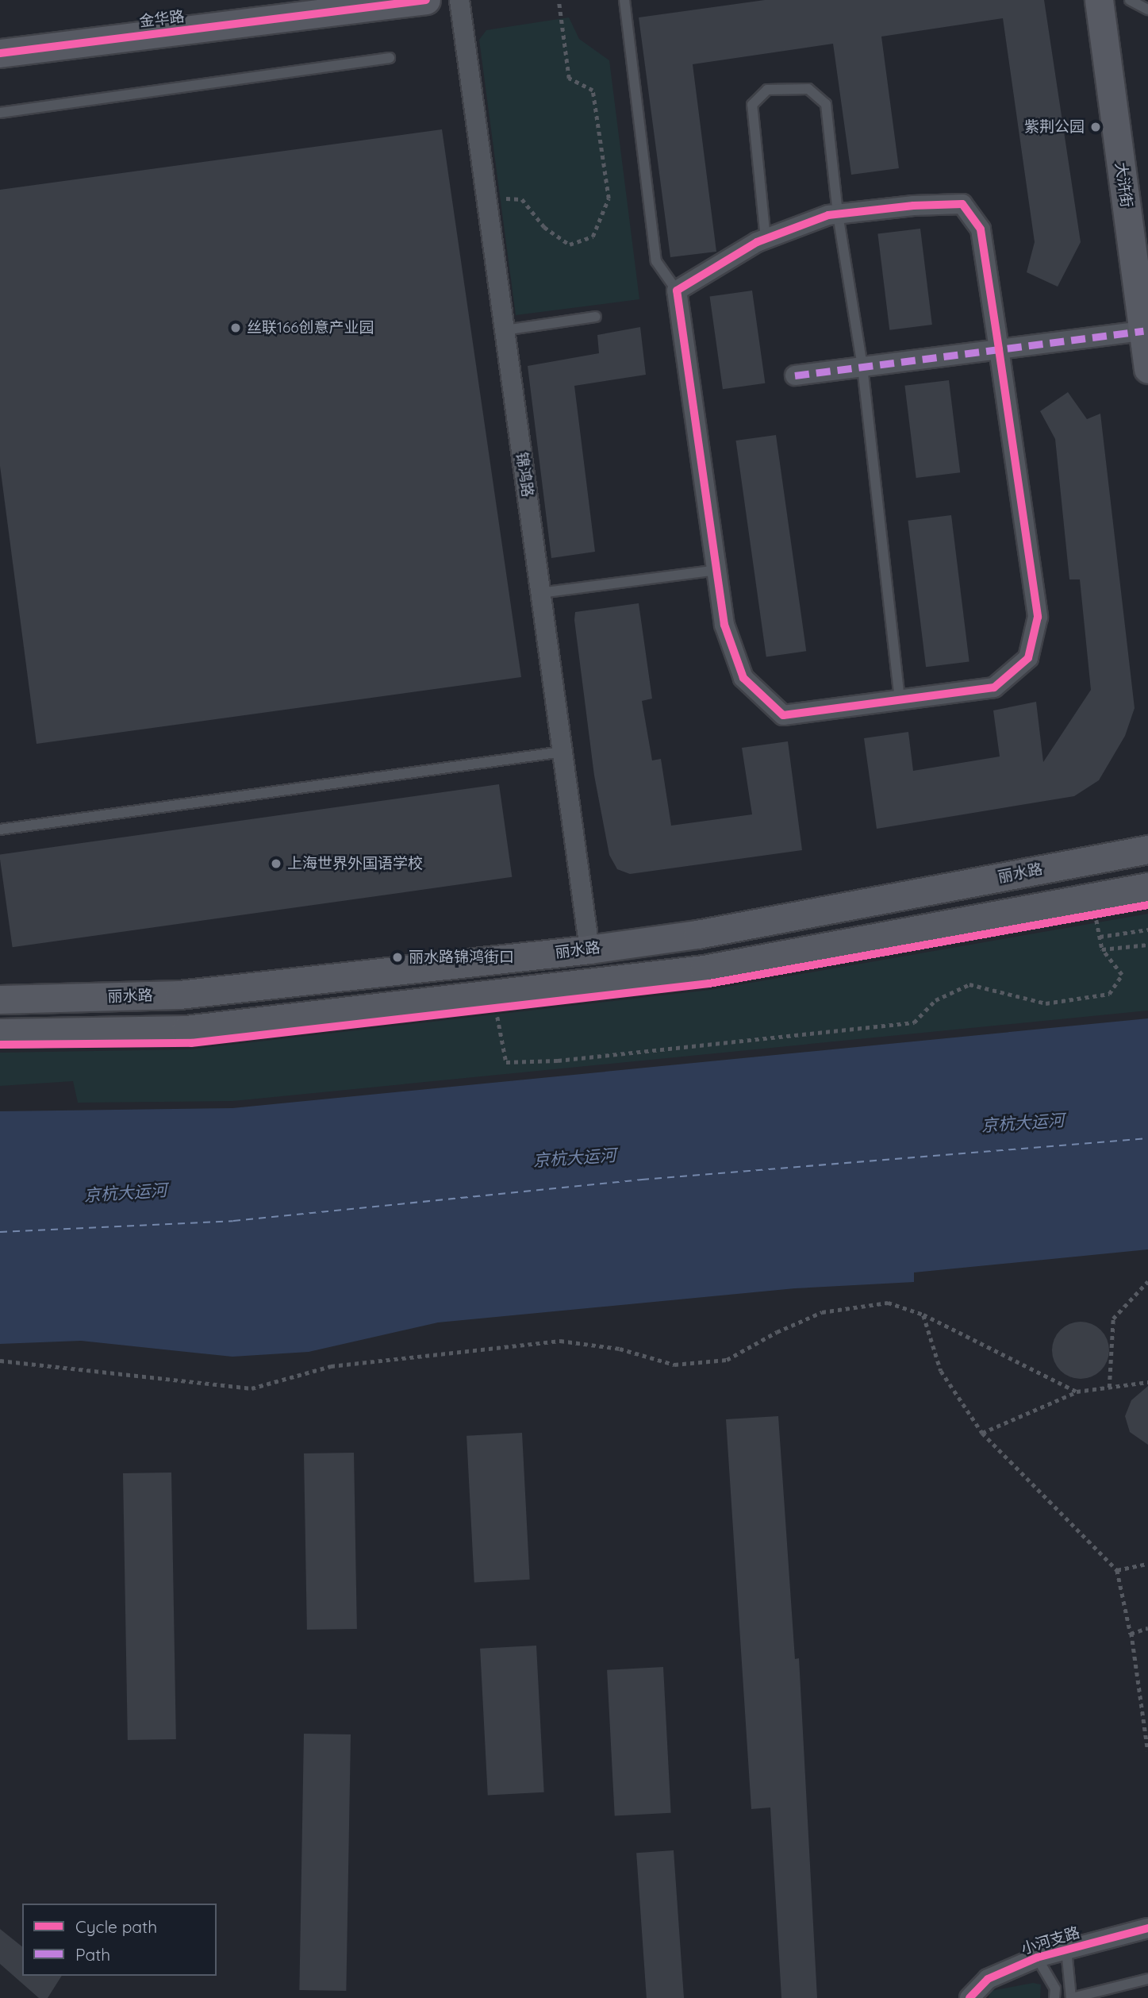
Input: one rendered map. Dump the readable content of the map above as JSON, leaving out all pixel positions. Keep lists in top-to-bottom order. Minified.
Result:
{"streets":{"main road":["金华路","大浒街","丽水路"],"street":["锦鸿路","小河支路"]},"crossings":[["锦鸿路","丽水路"]],"water":["京杭大运河"],"places":["紫荆公园","丝联166创意产业园","上海世界外国语学校","丽水路锦鸿街口"],"legend":["Cycle path","Path"]}
